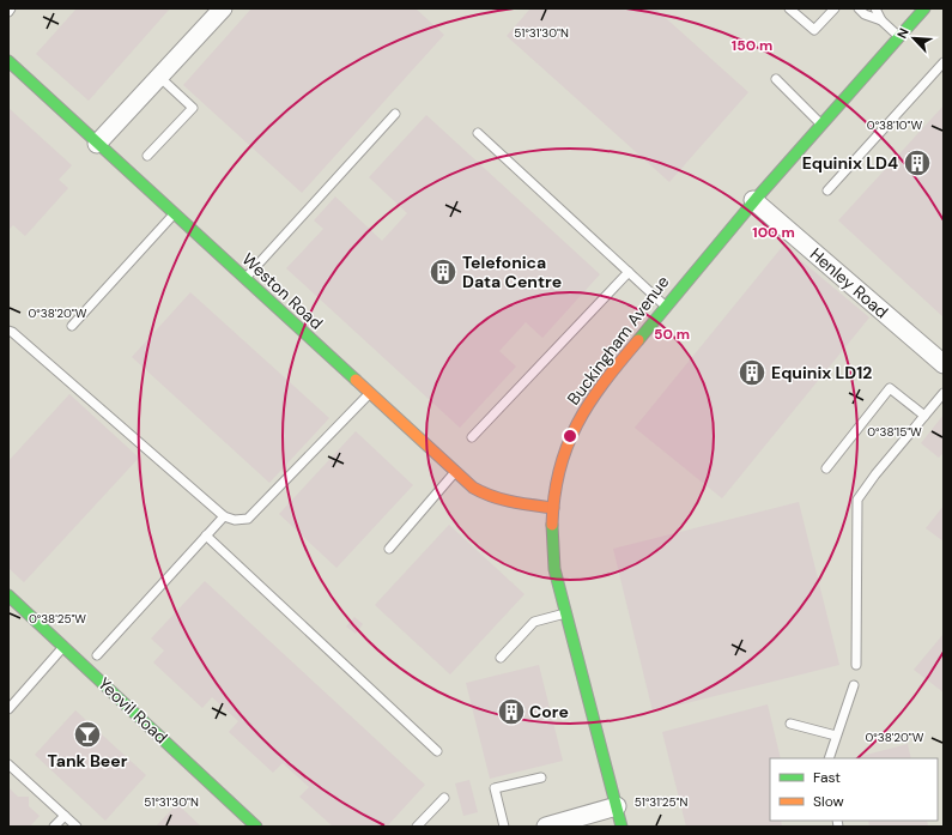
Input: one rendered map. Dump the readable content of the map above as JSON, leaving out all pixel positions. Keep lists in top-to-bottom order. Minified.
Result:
{"streets":{"street":["Henley Road","Weston Road","Buckingham Avenue","Yeovil Road"]},"crossings":[["Henley Road","Buckingham Avenue"],["Weston Road","Buckingham Avenue"]],"places":{"building":["Equinix LD4","Telefonica Data Centre","Equinix LD12","Core"],"bar":["Tank Beer"]},"legend":["Fast","Slow"],"north":"top left","coordinates":["51°31'30\"N","0°38'10\"W","0°38'20\"W","0°38'15\"W","0°38'25\"W","51°31'25\"N"],"rings":["150 m","100 m","50 m"]}
